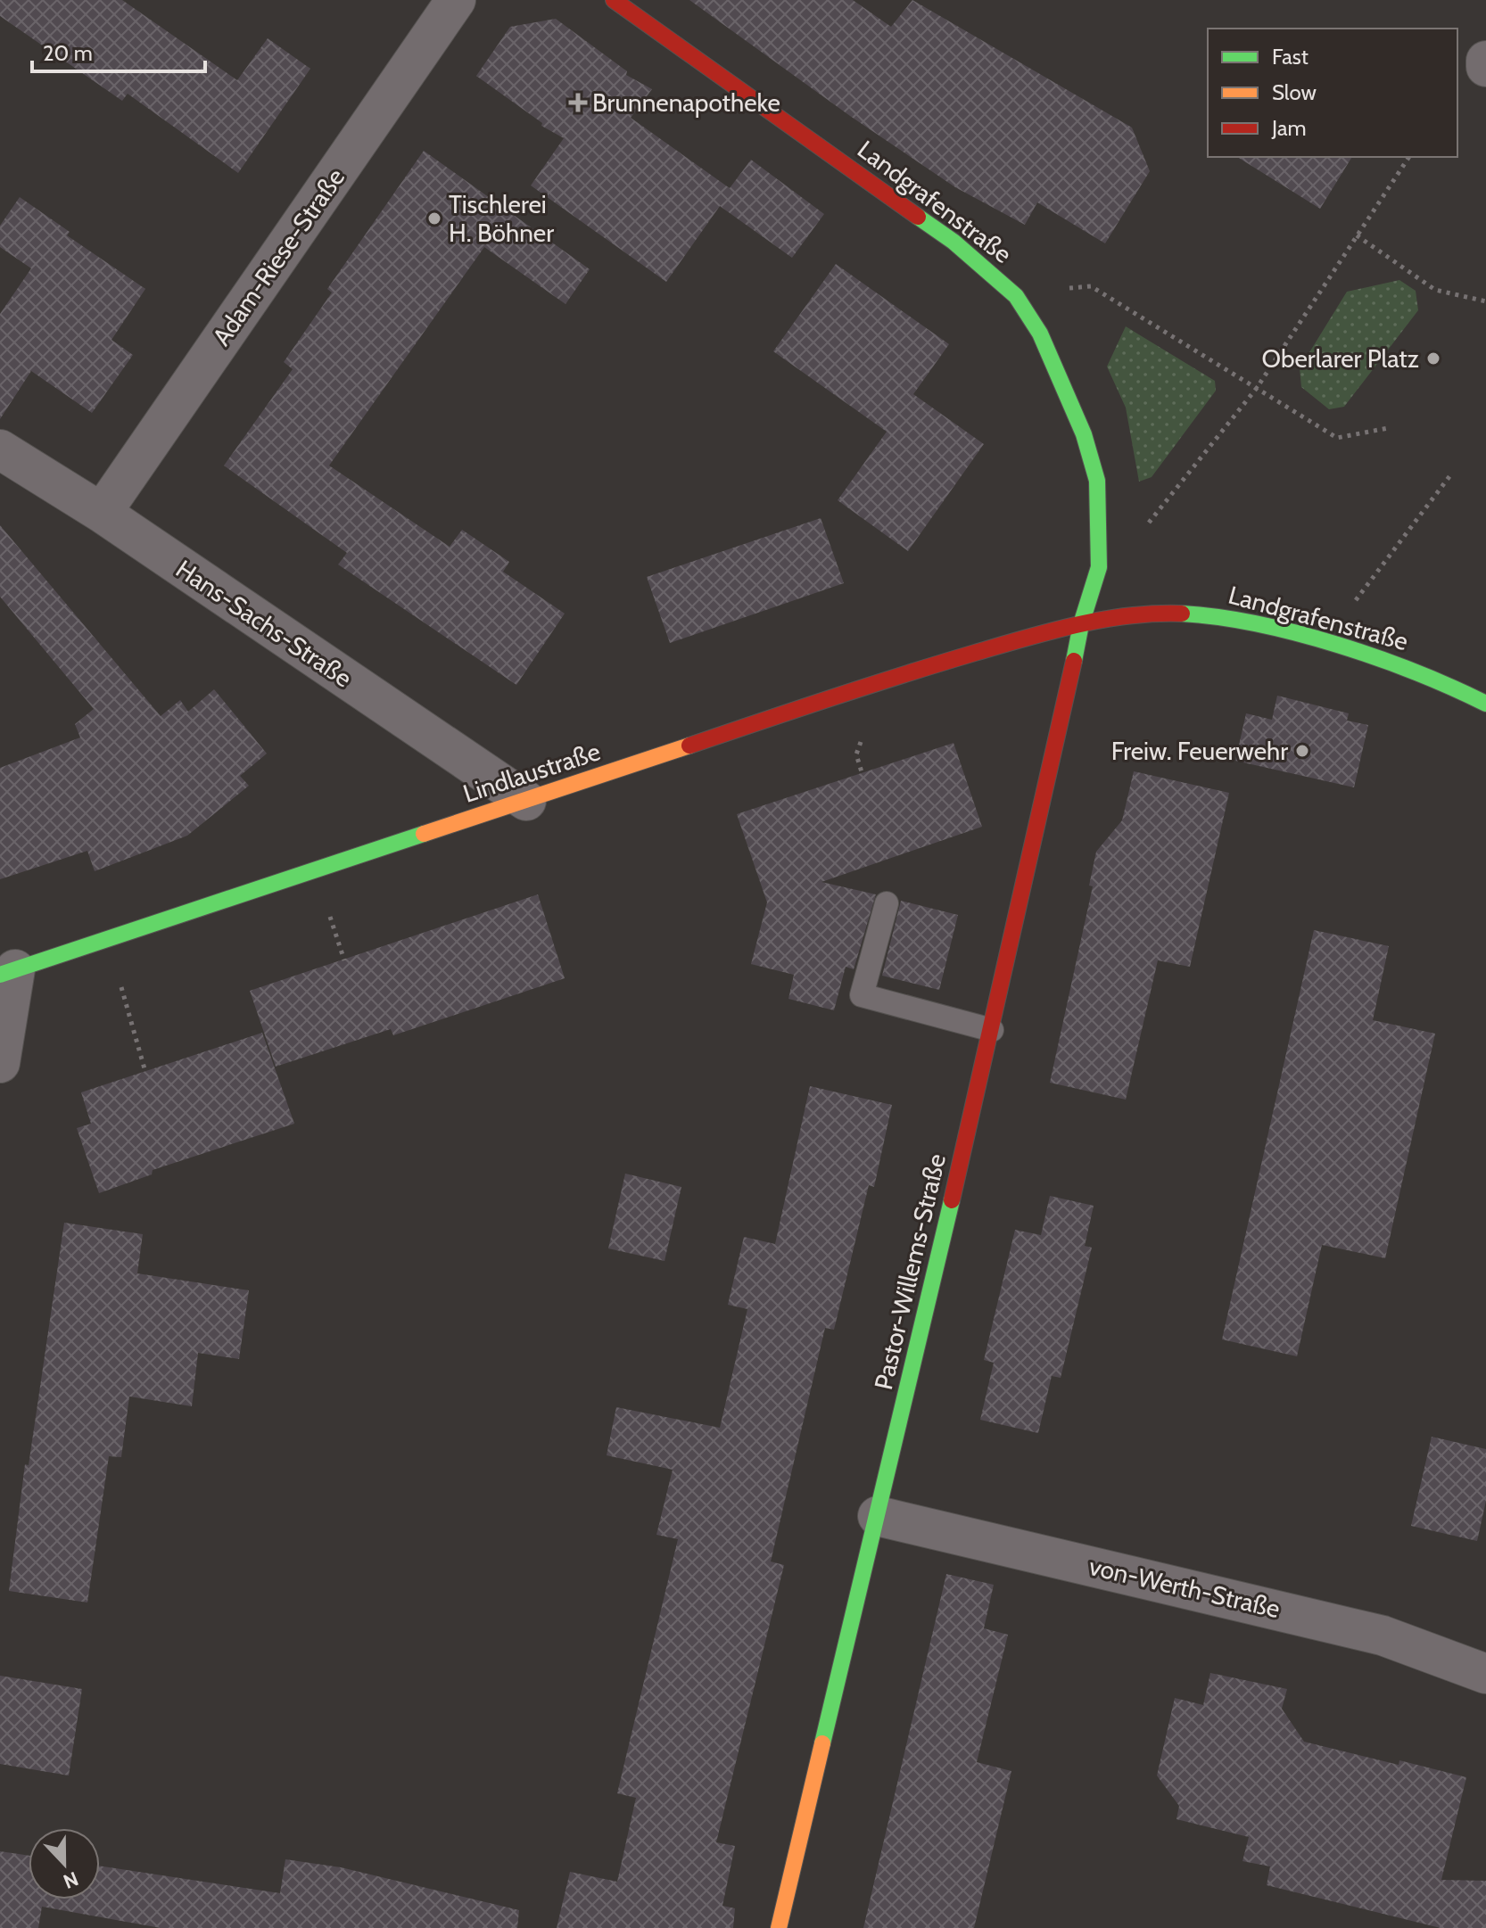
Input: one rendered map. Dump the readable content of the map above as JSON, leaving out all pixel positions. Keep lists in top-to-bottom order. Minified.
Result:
{"streets":{"street":["Landgrafenstraße","Adam-Riese-Straße","Hans-Sachs-Straße","Lindlaustraße","Pastor-Willems-Straße","von-Werth-Straße"]},"crossings":[["Landgrafenstraße","Lindlaustraße"],["Landgrafenstraße","Pastor-Willems-Straße"],["Adam-Riese-Straße","Hans-Sachs-Straße"],["Hans-Sachs-Straße","Lindlaustraße"],["Lindlaustraße","Pastor-Willems-Straße"],["Pastor-Willems-Straße","von-Werth-Straße"]],"places":{"health":["Brunnenapotheke"],"other":["Tischlerei H. Böhner","Oberlarer Platz","Freiw. Feuerwehr"]},"legend":["Fast","Slow","Jam"],"scale_bar":"20 m","north":"bottom"}
